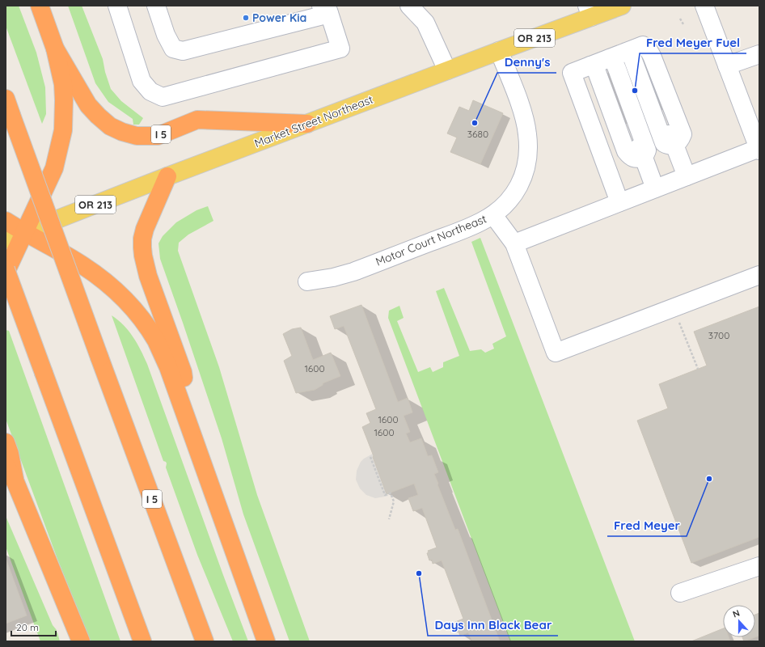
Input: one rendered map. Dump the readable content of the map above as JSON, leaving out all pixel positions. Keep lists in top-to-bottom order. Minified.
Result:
{"streets":{"highway":["I 5"],"main road":["OR 213","Market Street Northeast"],"street":["Motor Court Northeast"]},"crossings":[["Market Street Northeast","I 5"],["Market Street Northeast","Motor Court Northeast"]],"places":["Power Kia","Fred Meyer Fuel","Denny's","Fred Meyer","Days Inn Black Bear"],"house_numbers":["3680","3700","1600","1600","1600"],"scale_bar":"20 m","north":"top"}
